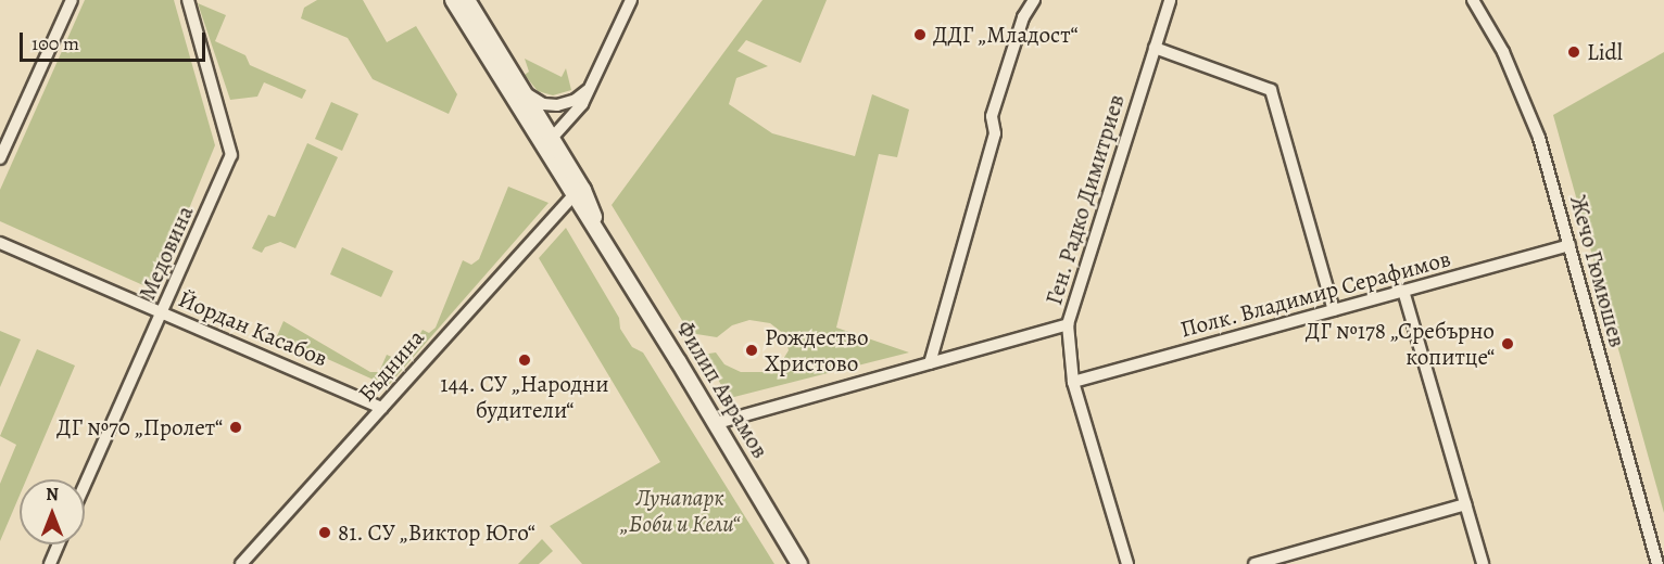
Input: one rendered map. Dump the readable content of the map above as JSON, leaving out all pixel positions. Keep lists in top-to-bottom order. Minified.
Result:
{"streets":{"street":["Ген. Радко Димитриев","Медовина","Жечо Гюмюшев","Полк. Владимир Серафимов","Йордан Касабов","Бъднина","Филип Аврамов"]},"crossings":[["Ген. Радко Димитриев","Полк. Владимир Серафимов"],["Медовина","Йордан Касабов"],["Жечо Гюмюшев","Полк. Владимир Серафимов"],["Йордан Касабов","Бъднина"],["Бъднина","Филип Аврамов"]],"parks":["Лунапарк „Боби и Кели“"],"places":["ДДГ „Младост“","Lidl","ДГ №178 „Сребърно копитце“","Рождество Христово","144. СУ „Народни будители“","ДГ №70 „Пролет“","81. СУ „Виктор Юго“"],"scale_bar":"100 m","north":"top"}
